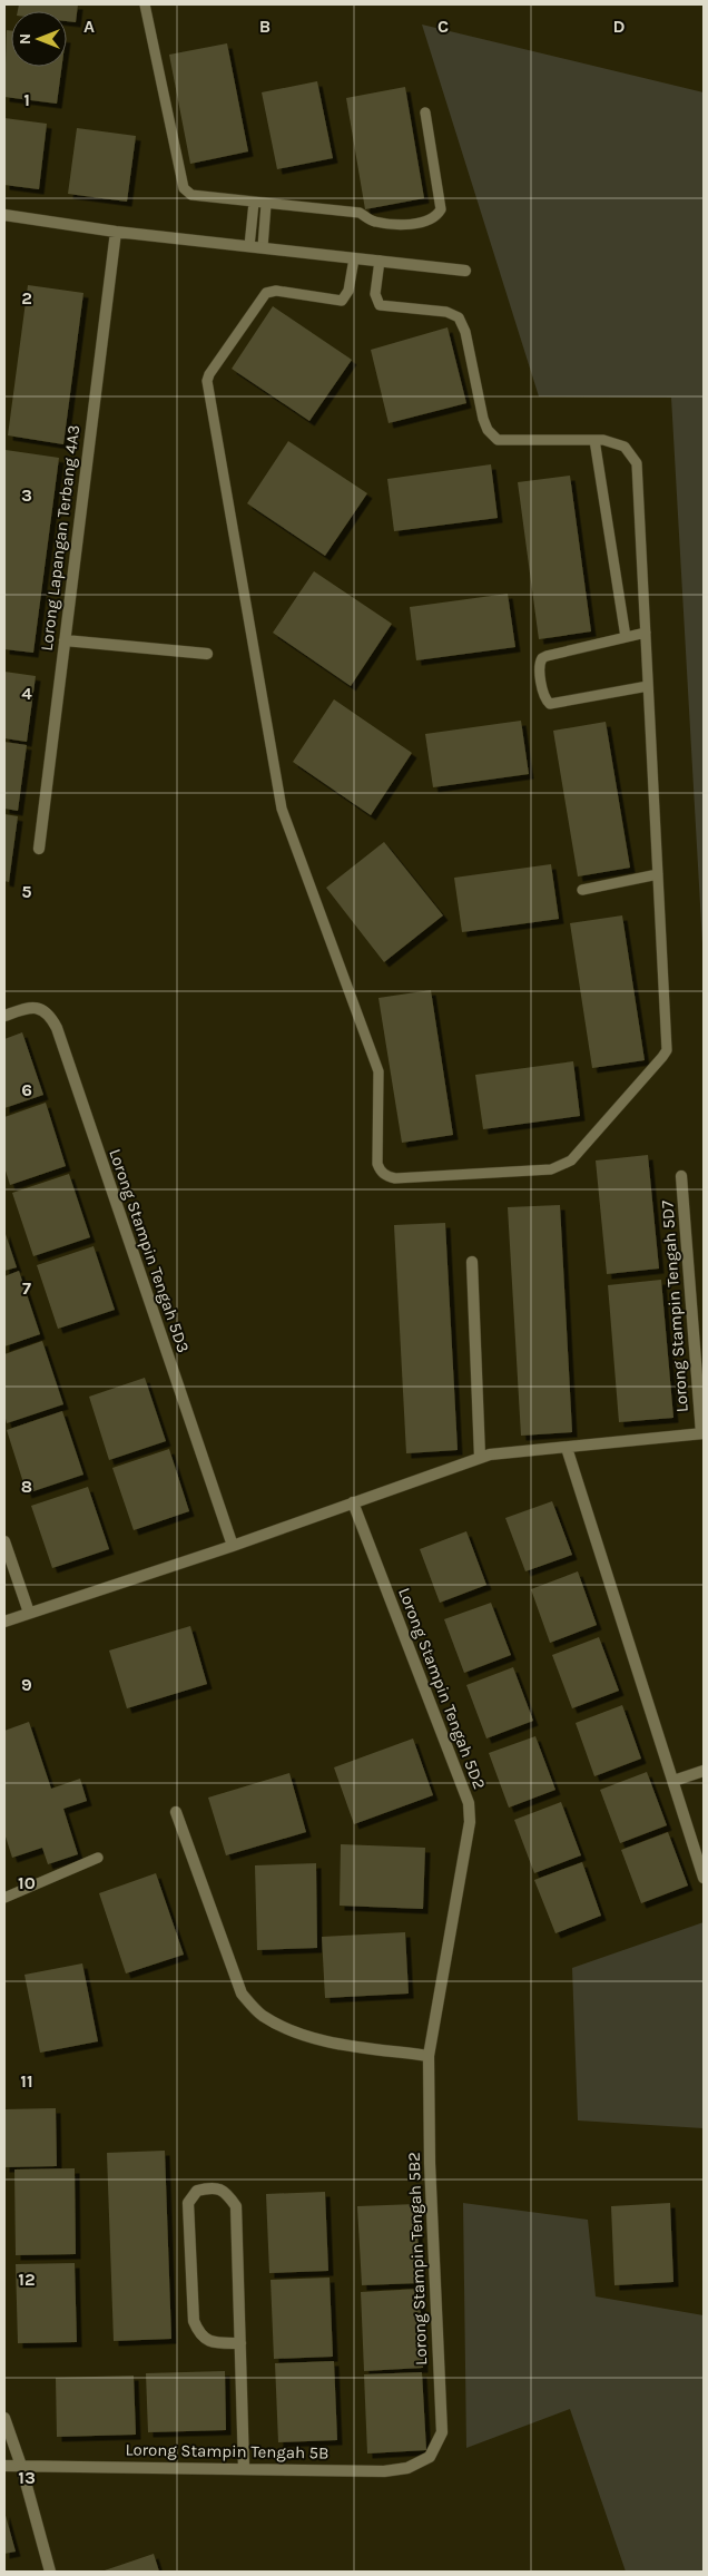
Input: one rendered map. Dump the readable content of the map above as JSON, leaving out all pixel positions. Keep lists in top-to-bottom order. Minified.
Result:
{"streets":{"street":["Lorong Lapangan Terbang 4A3","Lorong Stampin Tengah 5D3","Lorong Stampin Tengah 5D7","Lorong Stampin Tengah 5D2","Lorong Stampin Tengah 5B2","Lorong Stampin Tengah 5B"]},"crossings":[["Lorong Stampin Tengah 5D2","Lorong Stampin Tengah 5B2"],["Lorong Stampin Tengah 5B2","Lorong Stampin Tengah 5B"]],"north":"left","grid":{"columns":["A","B","C","D"],"rows":["1","2","3","4","5","6","7","8","9","10","11","12","13"]}}
